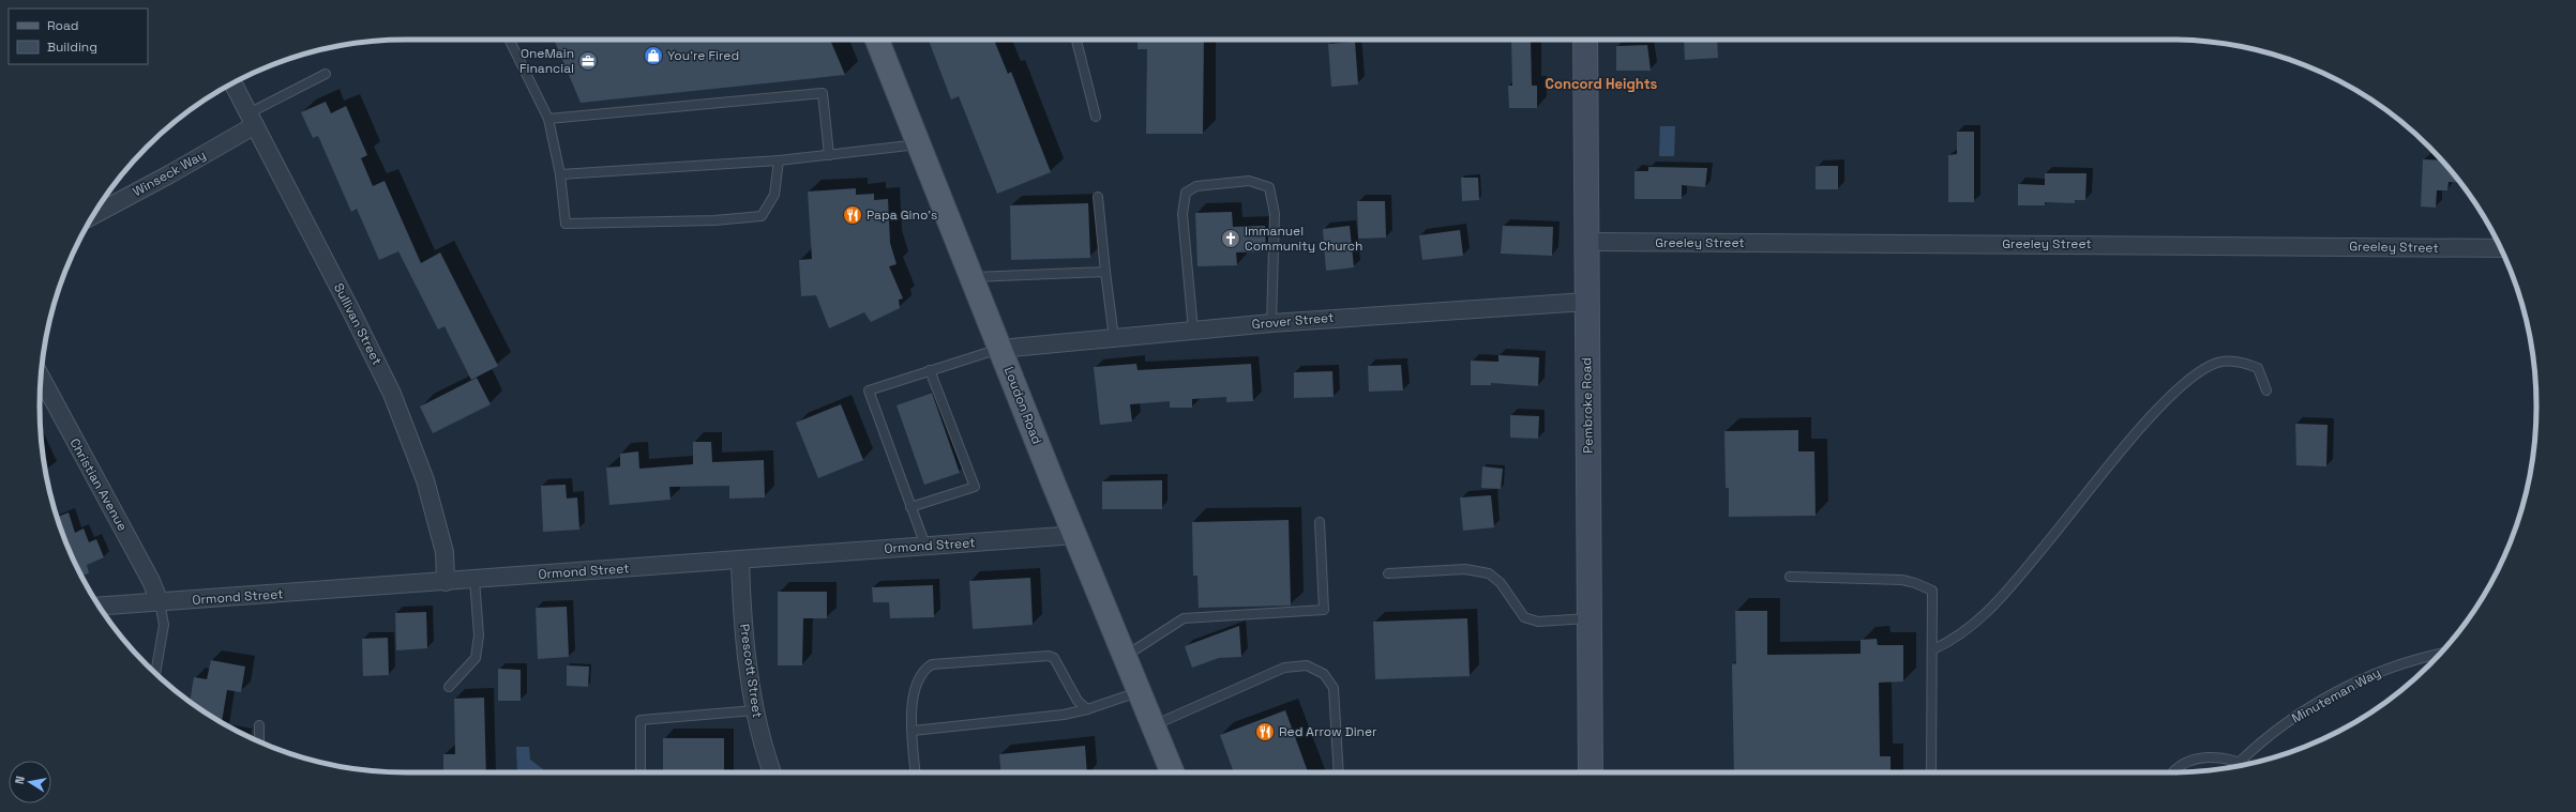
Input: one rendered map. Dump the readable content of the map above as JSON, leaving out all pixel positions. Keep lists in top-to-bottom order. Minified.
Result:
{"streets":{"main road":["Loudon Road"],"street":["Winseck Way","Greeley Street","Grover Street","Sullivan Street","Pembroke Road","Christian Avenue","Ormond Street","Prescott Street"],"lane":["Minuteman Way"]},"crossings":[["Winseck Way","Sullivan Street"],["Greeley Street","Pembroke Road"],["Grover Street","Loudon Road"],["Grover Street","Pembroke Road"],["Sullivan Street","Ormond Street"],["Loudon Road","Ormond Street"],["Christian Avenue","Ormond Street"],["Ormond Street","Prescott Street"]],"districts":["Concord Heights"],"places":{"shop":["You're Fired"],"office":["OneMain Financial"],"restaurant":["Papa Gino's","Red Arrow Diner"],"church":["Immanuel Community Church"]},"legend":["Road","Building"],"north":"left"}
